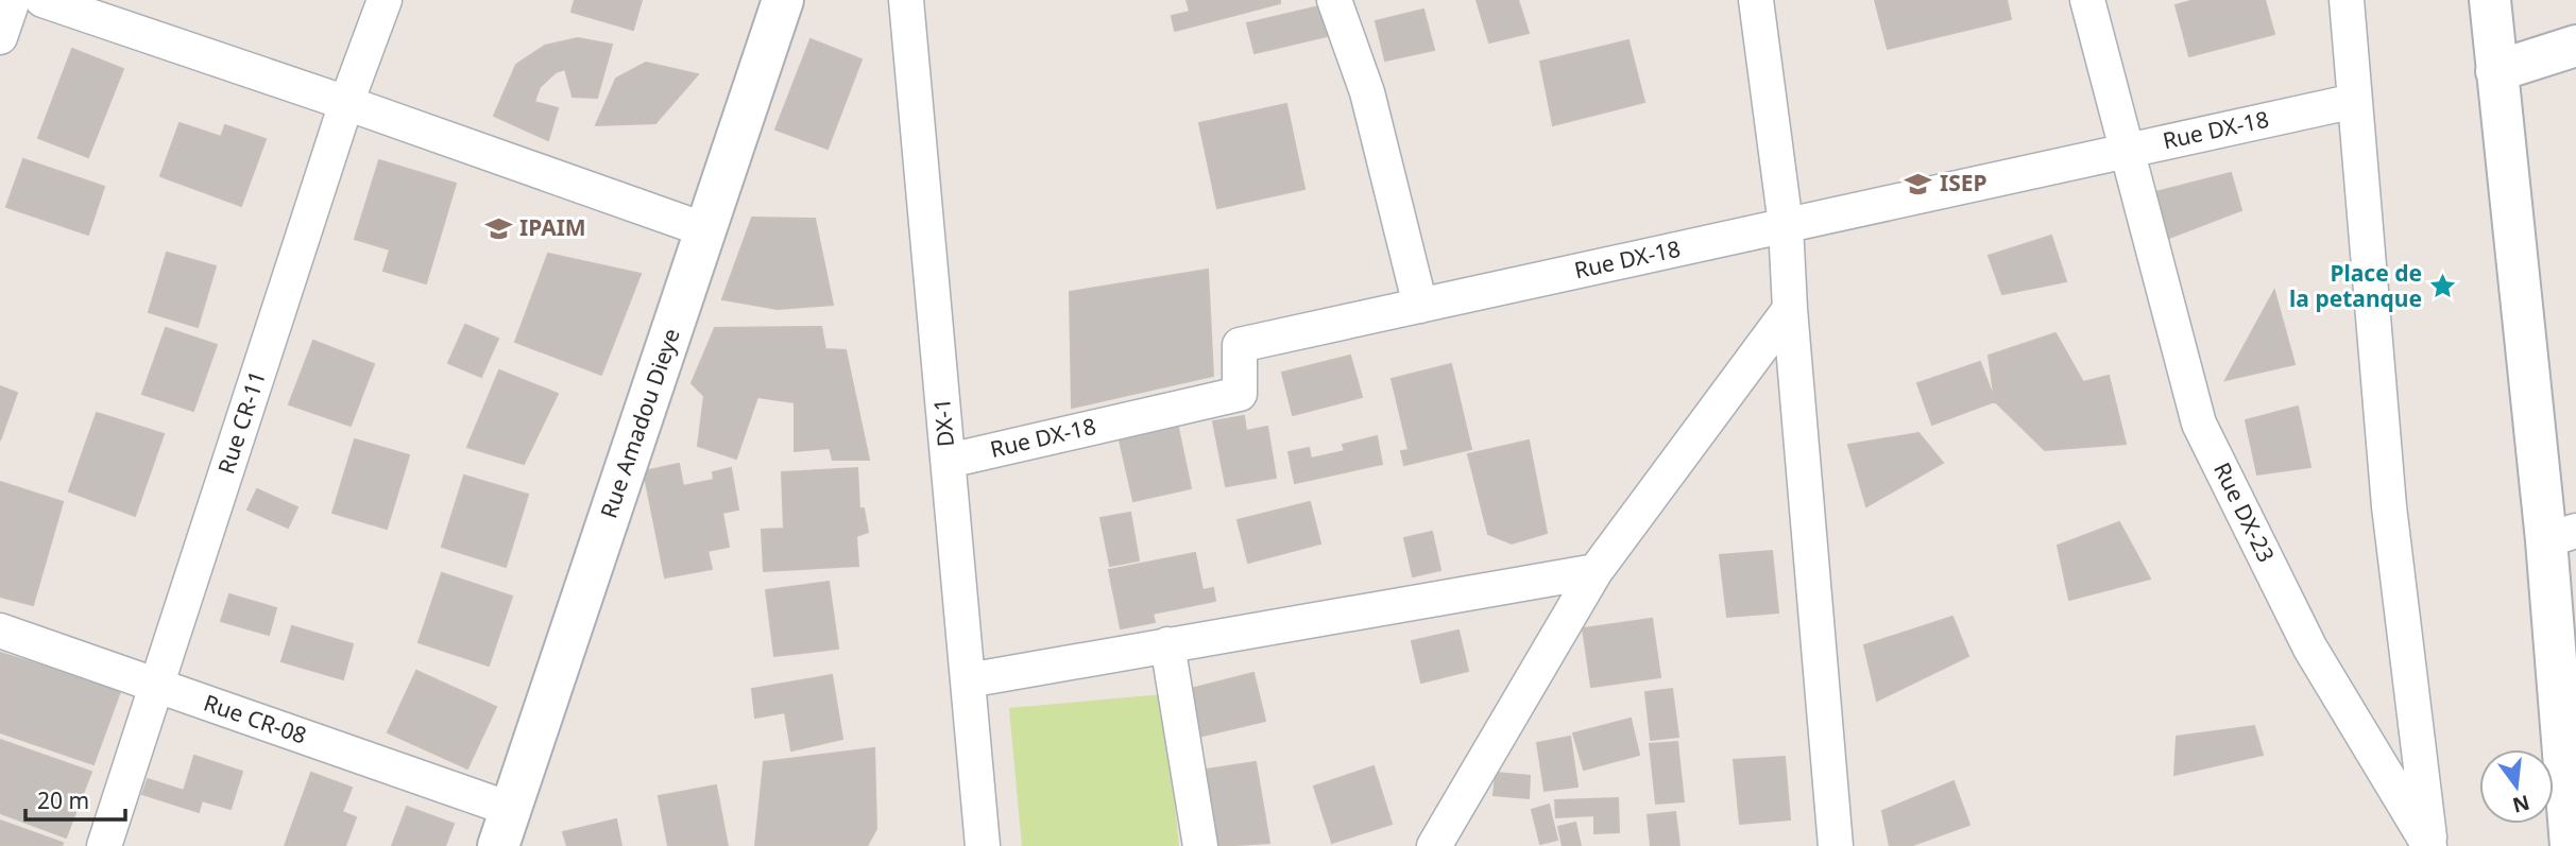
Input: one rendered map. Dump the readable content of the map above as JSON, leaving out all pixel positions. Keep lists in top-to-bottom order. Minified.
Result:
{"streets":{"street":["Rue DX-18","Rue CR-11","DX-1","Rue Amadou Dieye","Rue DX-23","Rue CR-08"]},"crossings":[["Rue DX-18","DX-1"],["Rue DX-18","Rue DX-23"],["Rue CR-11","Rue CR-08"],["Rue Amadou Dieye","Rue CR-08"]],"places":{"school or university":["ISEP","IPAIM"],"place":["Place de la petanque"]},"scale_bar":"20 m","north":"bottom"}
